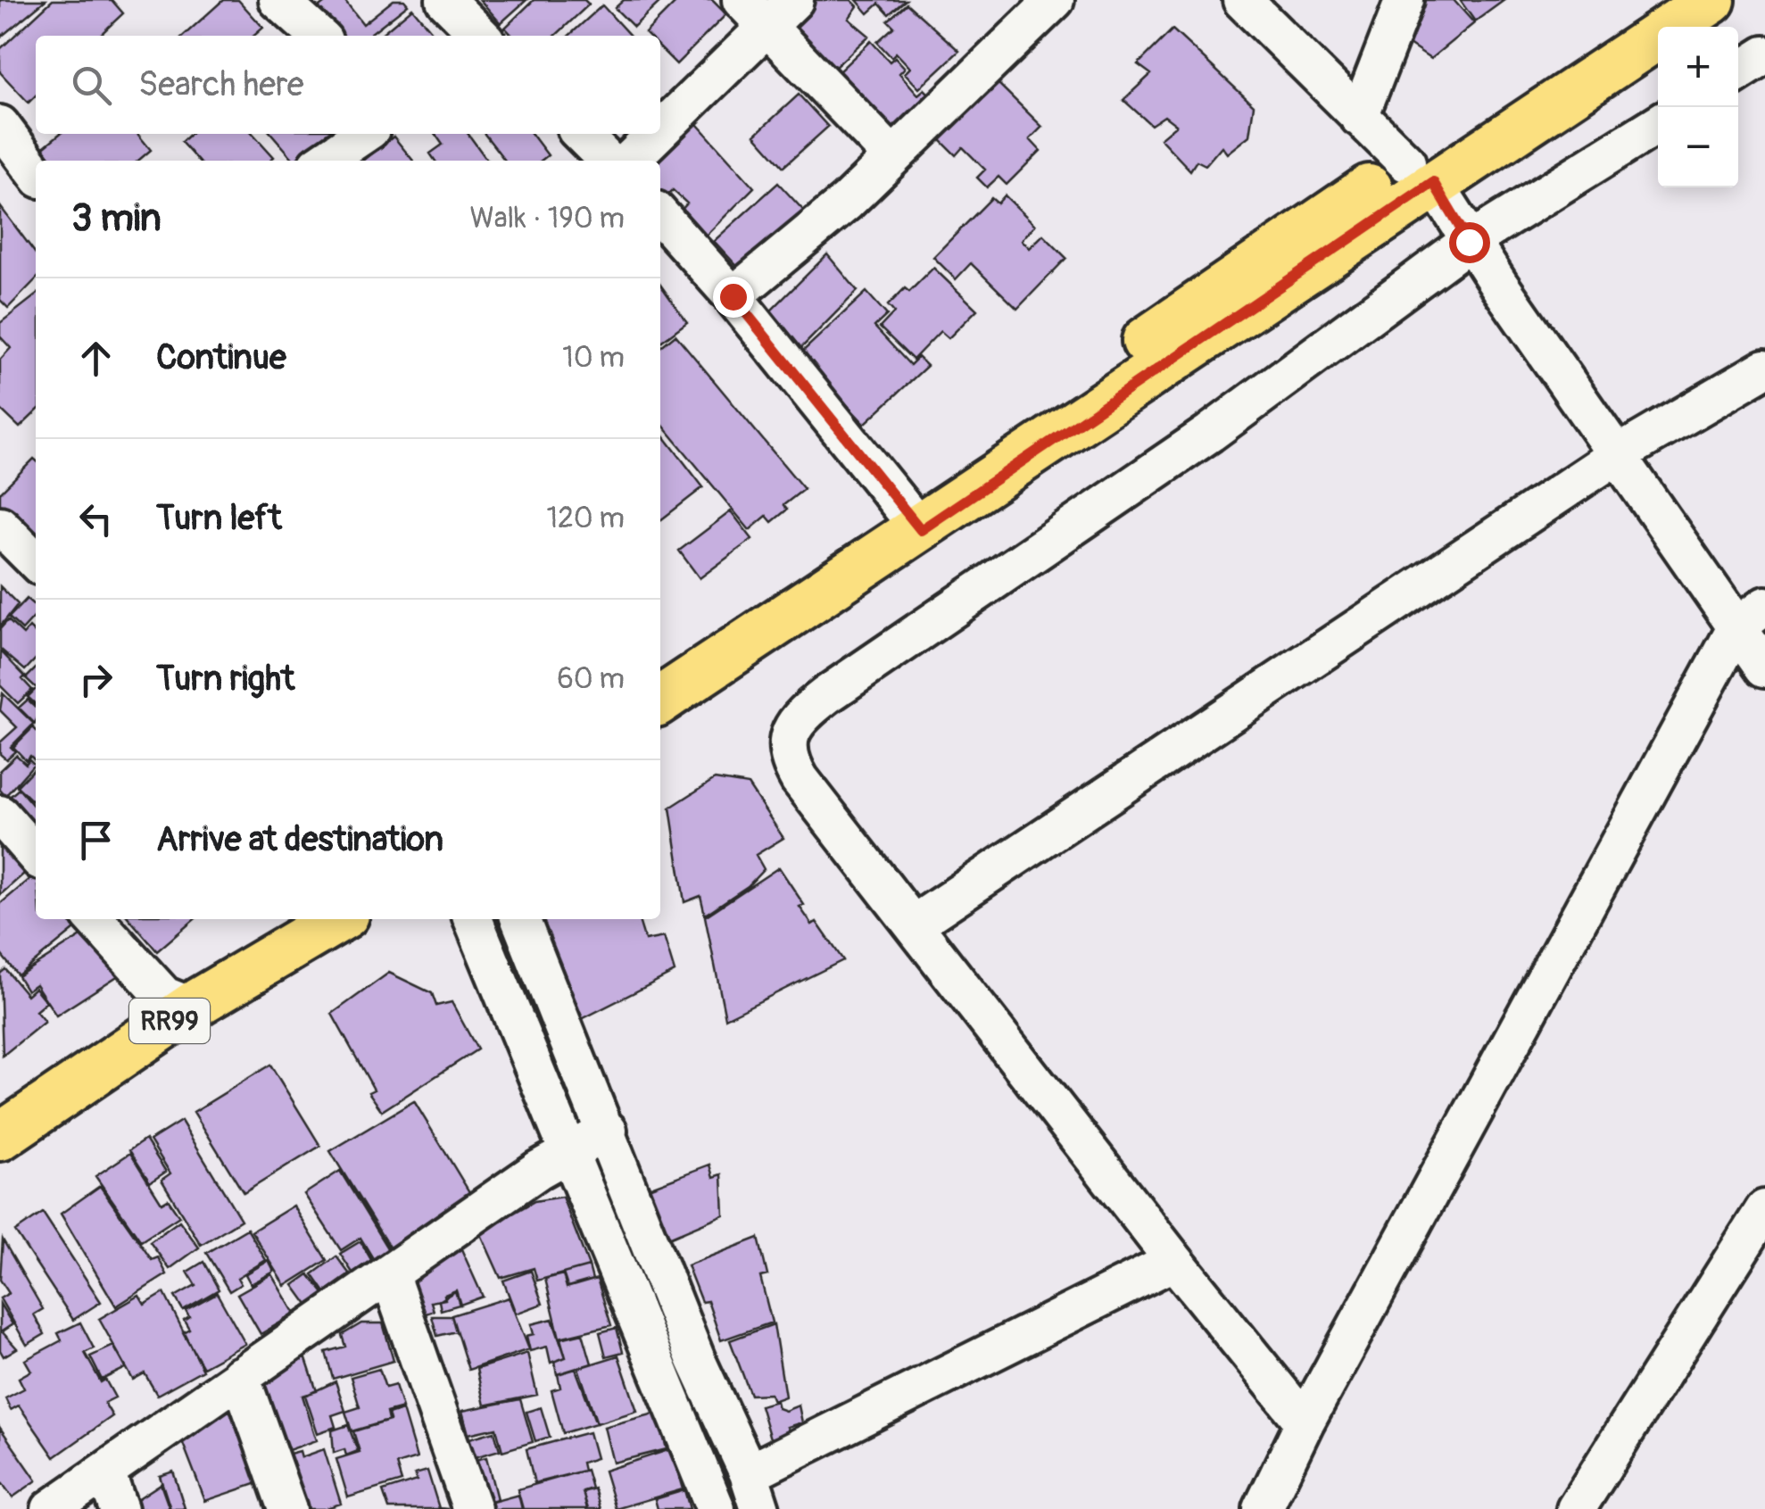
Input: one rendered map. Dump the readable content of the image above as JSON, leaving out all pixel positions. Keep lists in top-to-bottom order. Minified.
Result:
{"streets":{"main road":["RR99"]},"page":{"map_buttons":["+","−"],"search":"Search here","heading":["3 min","Walk · 190 m"],"list":[["Continue","10 m"],["Turn left","120 m"],["Turn right","60 m"],"Arrive at destination"]}}
